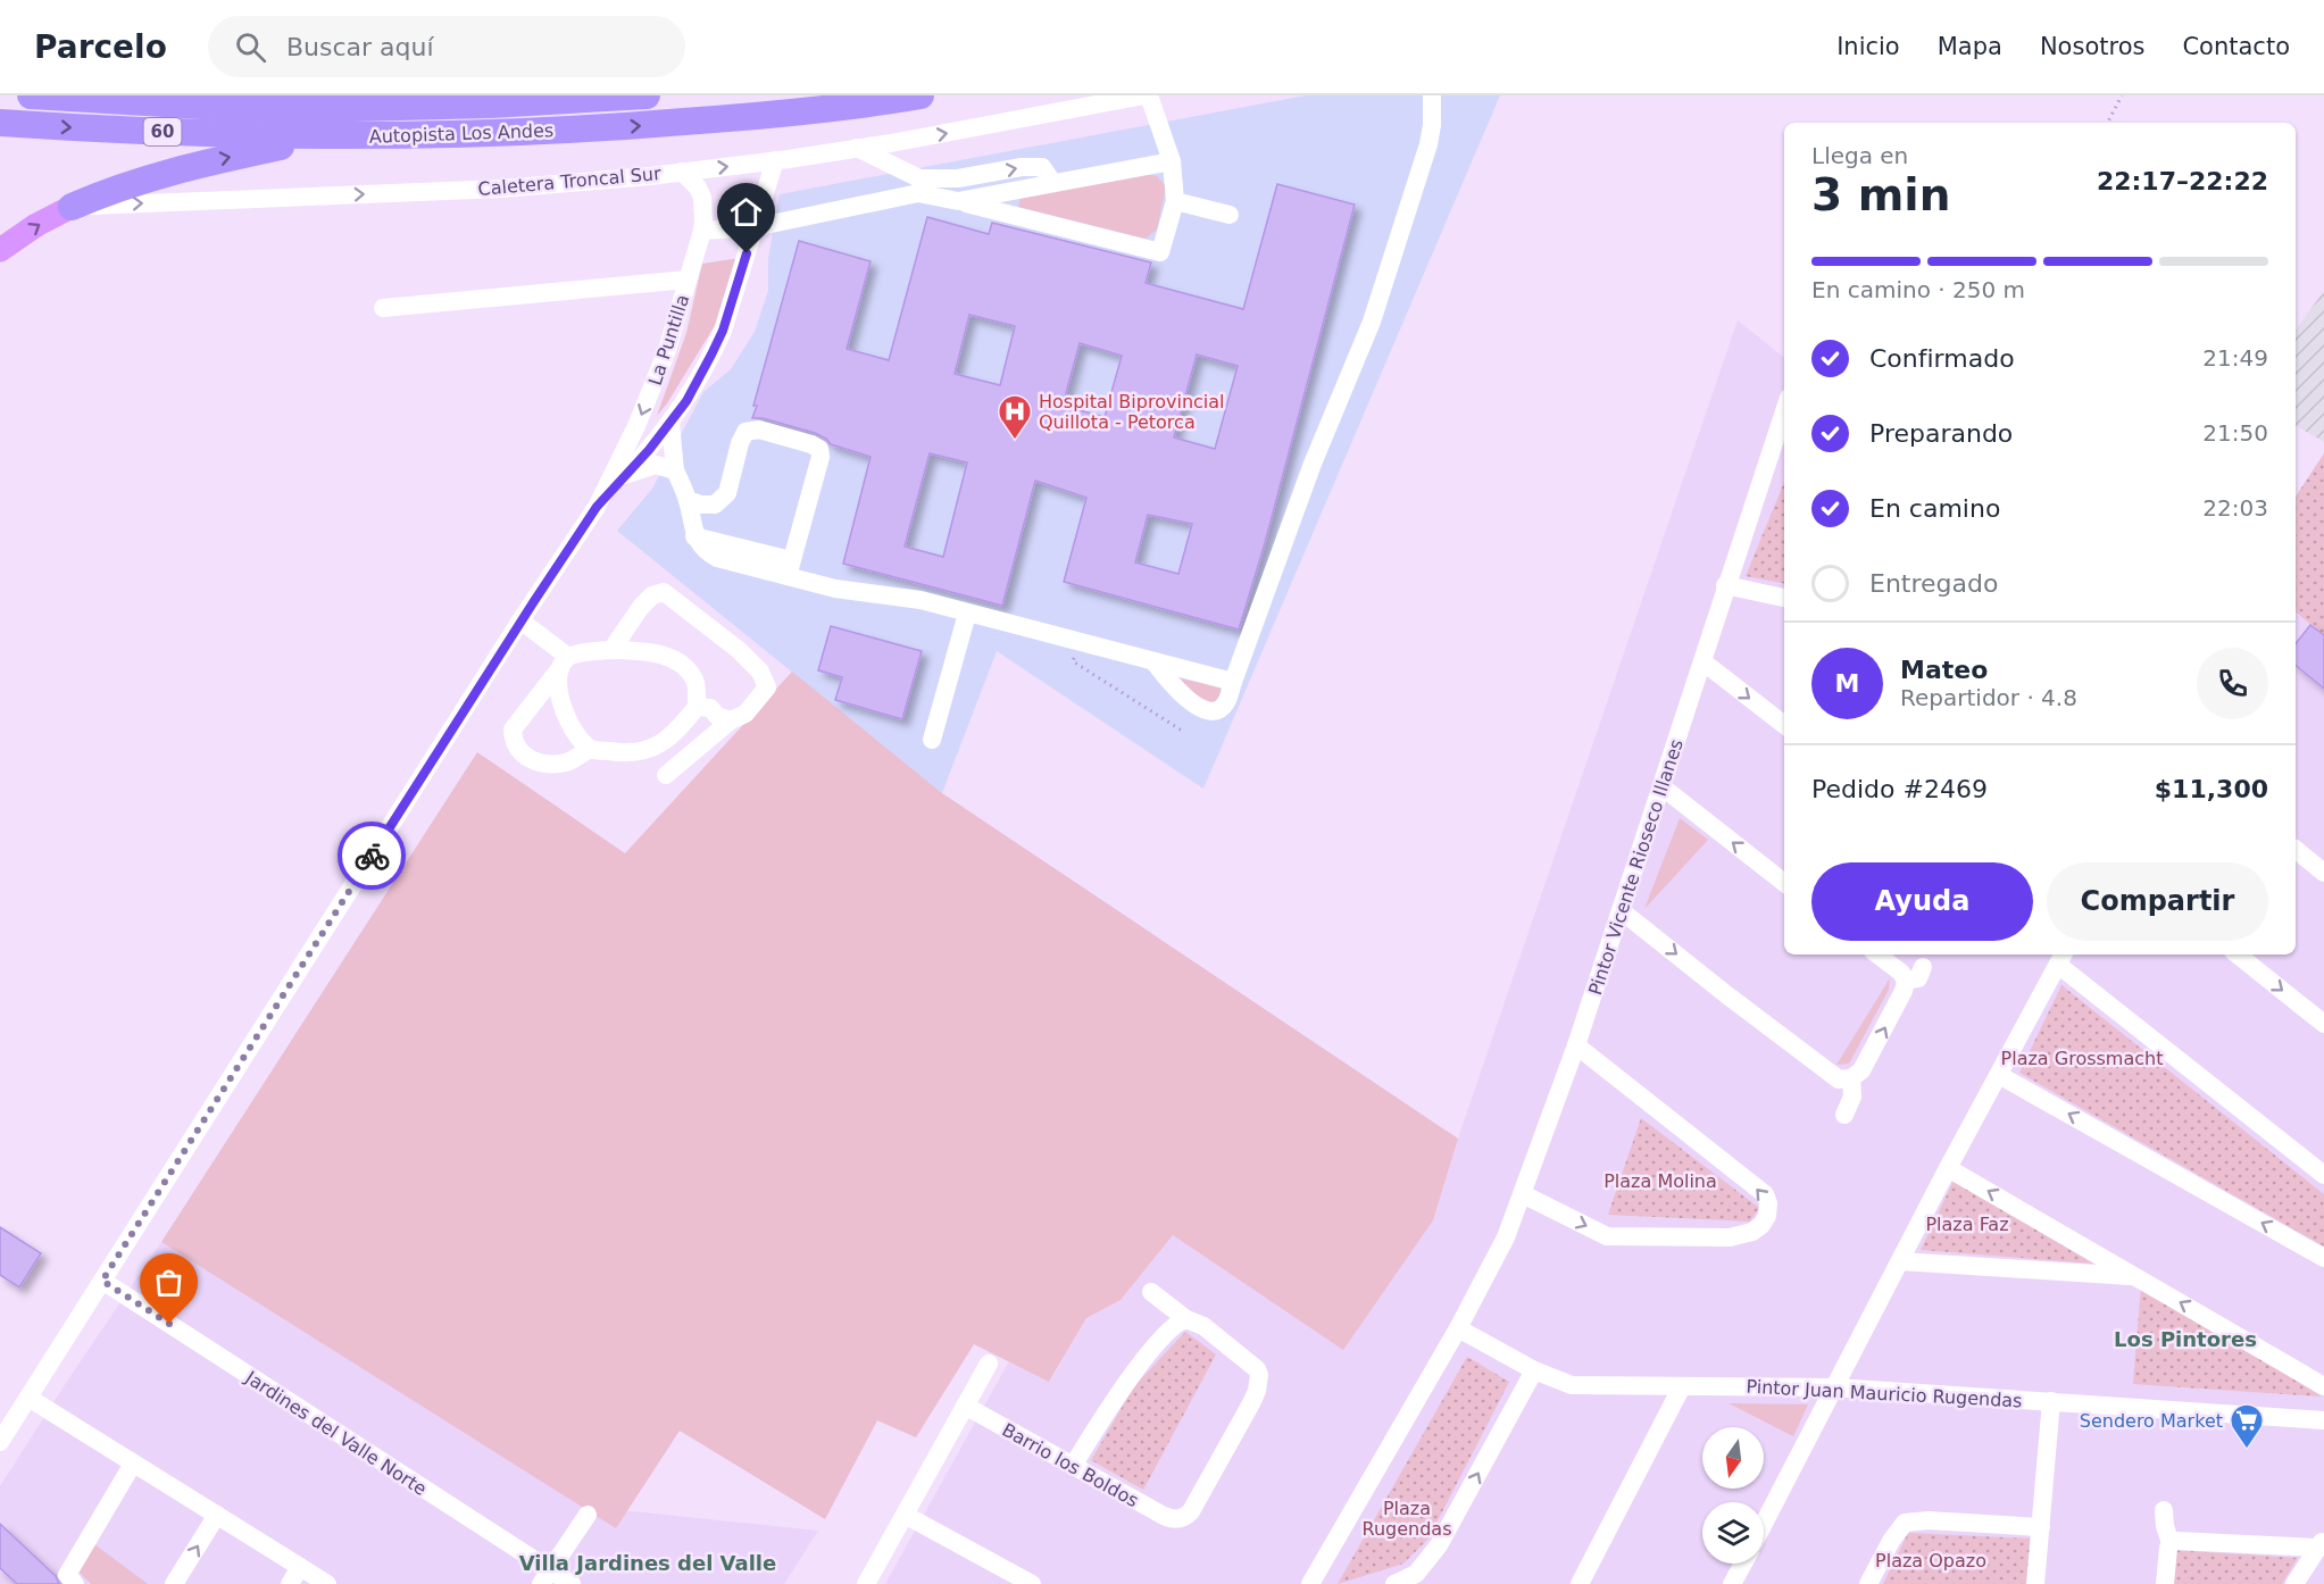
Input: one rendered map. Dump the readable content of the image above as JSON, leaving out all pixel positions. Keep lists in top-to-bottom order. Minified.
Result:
{"streets":{"highway":["60","Autopista Los Andes"],"main road":["Caletera Troncal Sur"],"street":["La Puntilla","Pintor Vicente Rioseco Illanes","Pintor Juan Mauricio Rugendas","Jardines del Valle Norte","Barrio los Boldos"]},"crossings":[["Caletera Troncal Sur","La Puntilla"],["La Puntilla","Jardines del Valle Norte"],["Pintor Vicente Rioseco Illanes","Pintor Juan Mauricio Rugendas"]],"districts":["Los Pintores","Villa Jardines del Valle"],"parks":["Plaza Grossmacht","Plaza Molina","Plaza Faz","Plaza Rugendas","Plaza Opazo"],"places":{"hospital":["Hospital Biprovincial Quillota - Petorca"],"supermarket":["Sendero Market"]},"north":"bottom","page":{"header":"Parcelo","search":"Buscar aquí","nav":["Inicio","Mapa","Nosotros","Contacto"],"heading":["3 min","Llega en","22:17–22:22"],"panel":["Mateo","Repartidor · 4.8","Pedido #2469","$11,300"],"bar":"En camino · 250 m","list":[["Confirmado","21:49"],["Preparando","21:50"],["En camino","22:03"],"Entregado"],"round":"M","buttons":["Ayuda","Compartir"]}}
